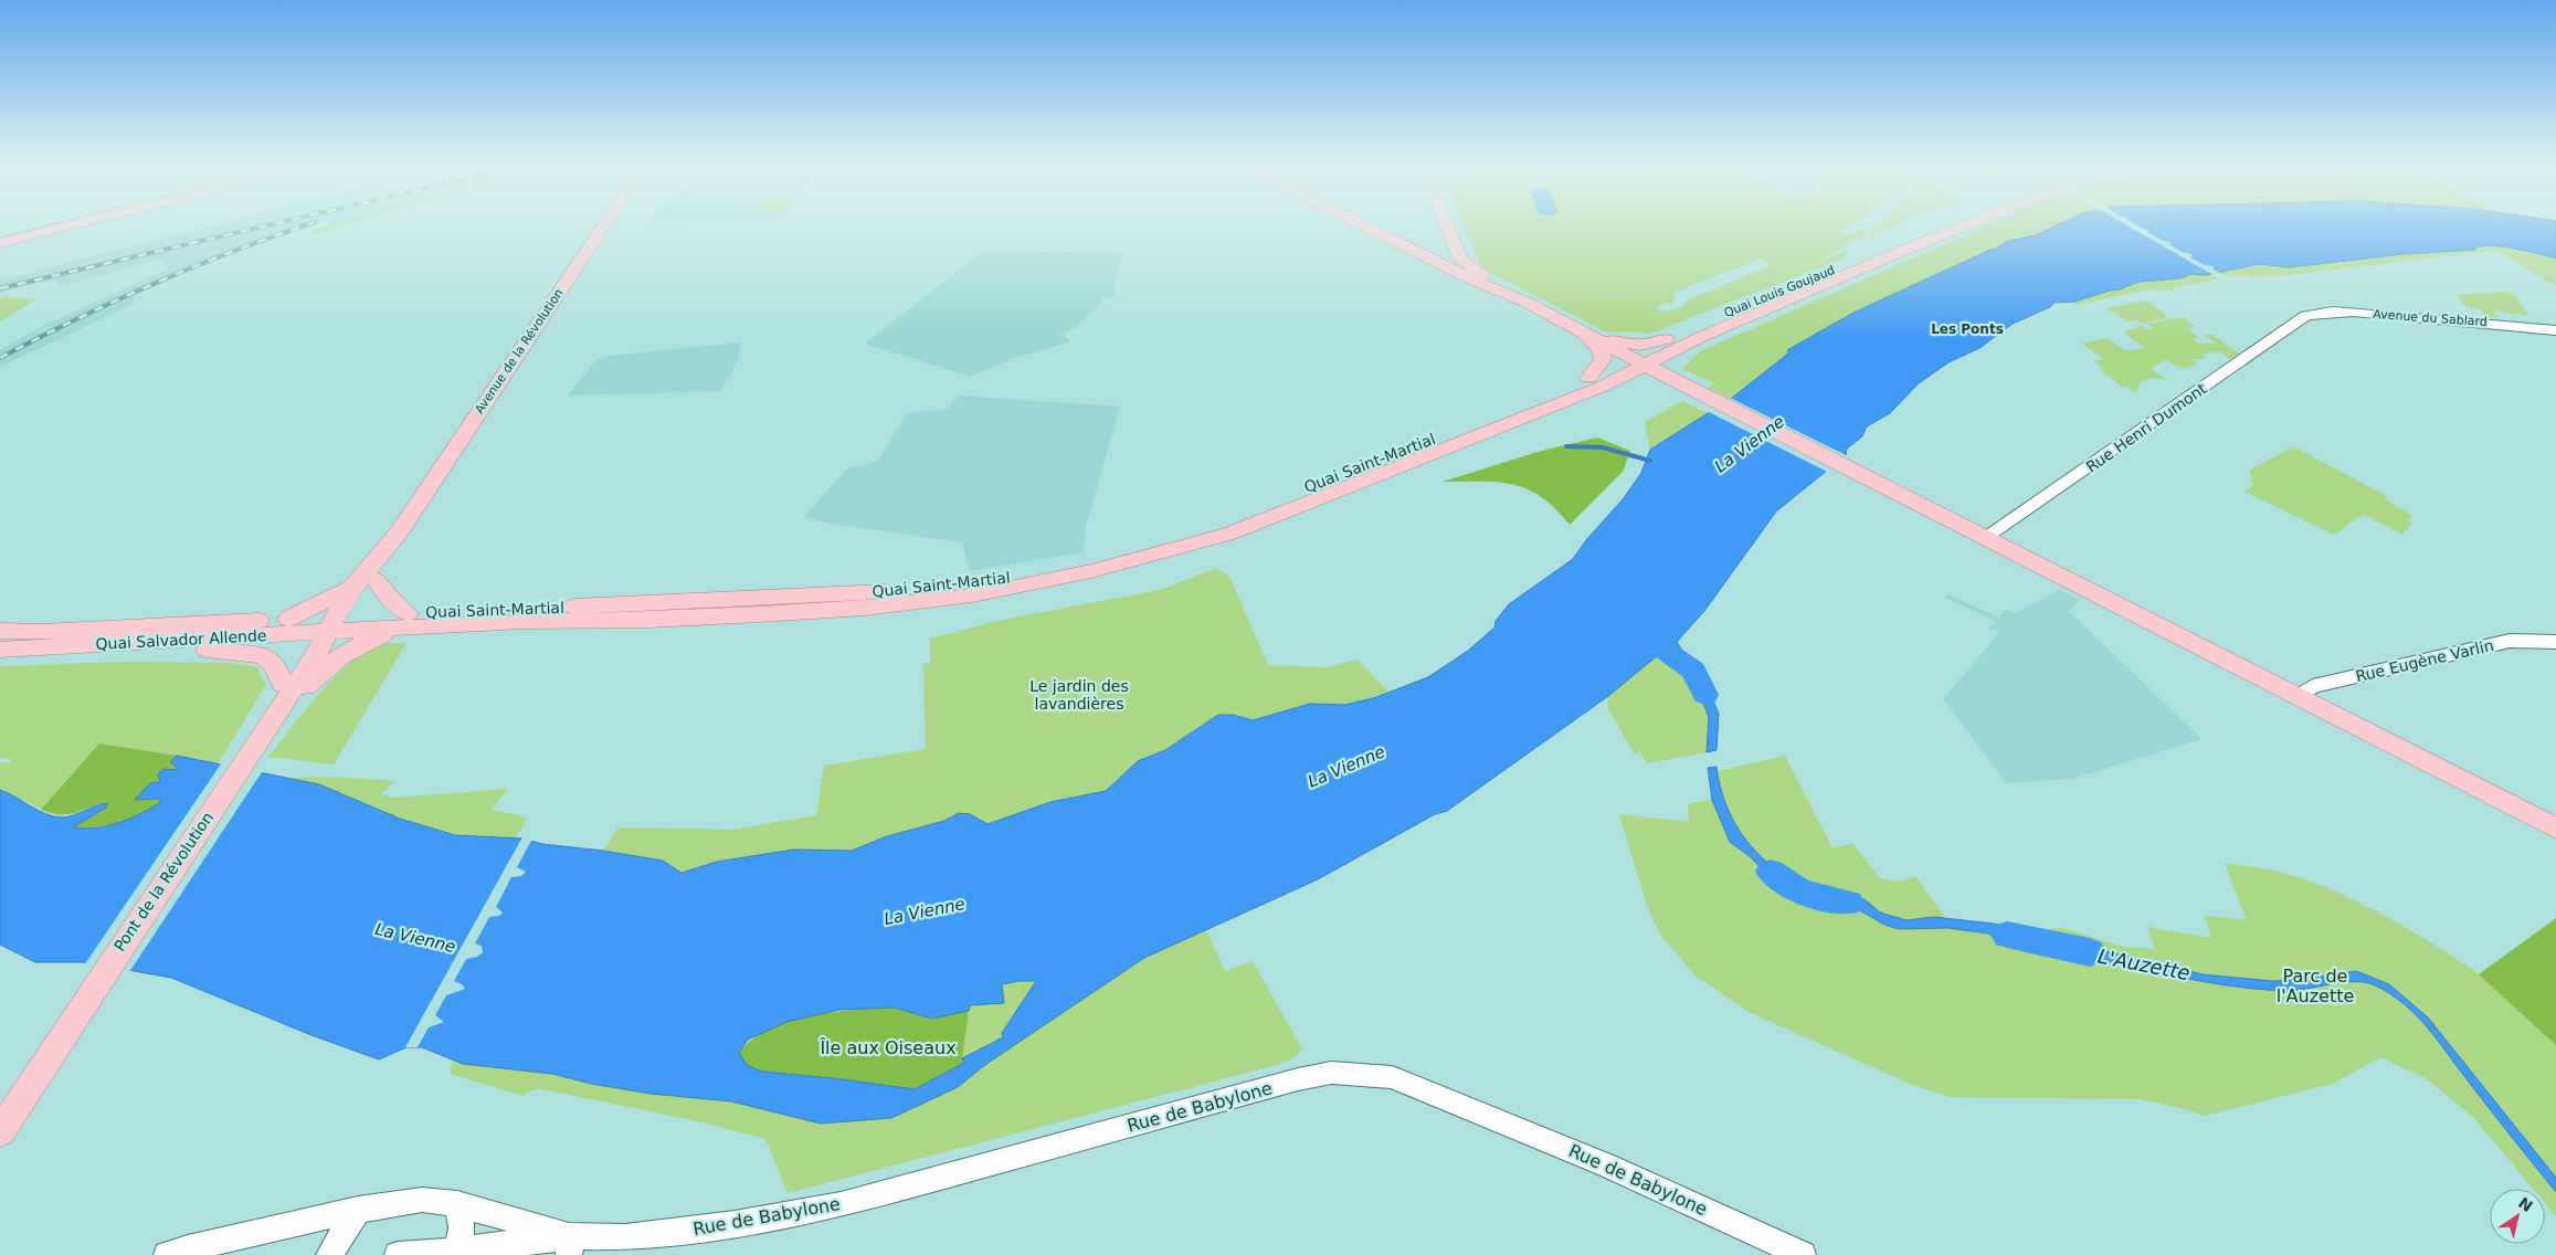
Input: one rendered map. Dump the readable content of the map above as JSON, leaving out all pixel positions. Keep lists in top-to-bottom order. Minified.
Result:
{"streets":{"main road":["Quai Louis Goujaud","Avenue de la Révolution","Quai Saint-Martial","Quai Salvador Allende","Pont de la Révolution"],"street":["Avenue du Sablard","Rue Henri Dumont","Rue Eugène Varlin","Rue de Babylone"]},"crossings":[["Quai Louis Goujaud","Quai Saint-Martial"],["Avenue du Sablard","Rue Henri Dumont"],["Avenue de la Révolution","Quai Saint-Martial"],["Avenue de la Révolution","Quai Salvador Allende"],["Avenue de la Révolution","Pont de la Révolution"],["Quai Saint-Martial","Quai Salvador Allende"]],"districts":["Les Ponts"],"water":["La Vienne","L'Auzette"],"parks":["Le jardin des lavandières","Parc de l'Auzette","Île aux Oiseaux"],"north":"top right"}
